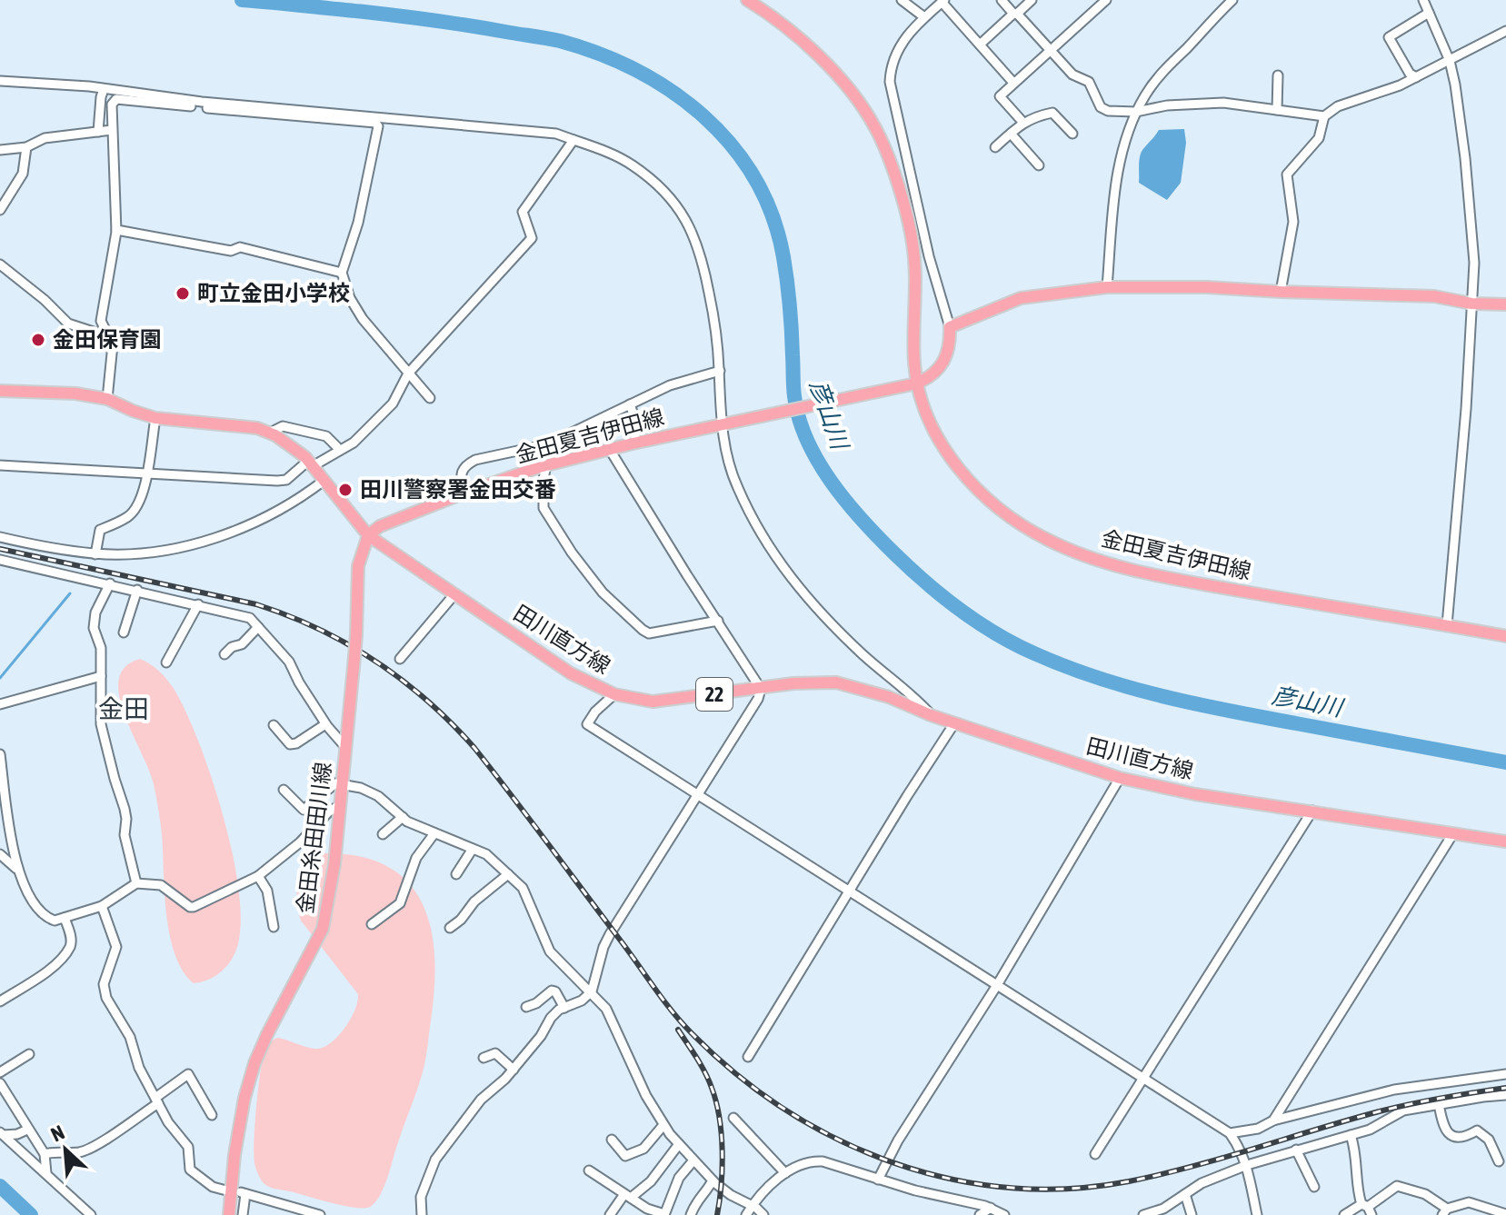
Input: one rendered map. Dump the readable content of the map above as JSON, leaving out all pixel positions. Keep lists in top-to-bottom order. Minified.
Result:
{"streets":{"main road":["金田夏吉伊田線","田川直方線","22","金田糸田田川線"]},"crossings":[["金田夏吉伊田線","田川直方線"],["金田夏吉伊田線","金田糸田田川線"],["田川直方線","金田糸田田川線"]],"districts":["金田"],"water":["彦山川"],"places":["町立金田小学校","金田保育園","田川警察署金田交番"],"north":"top left"}
